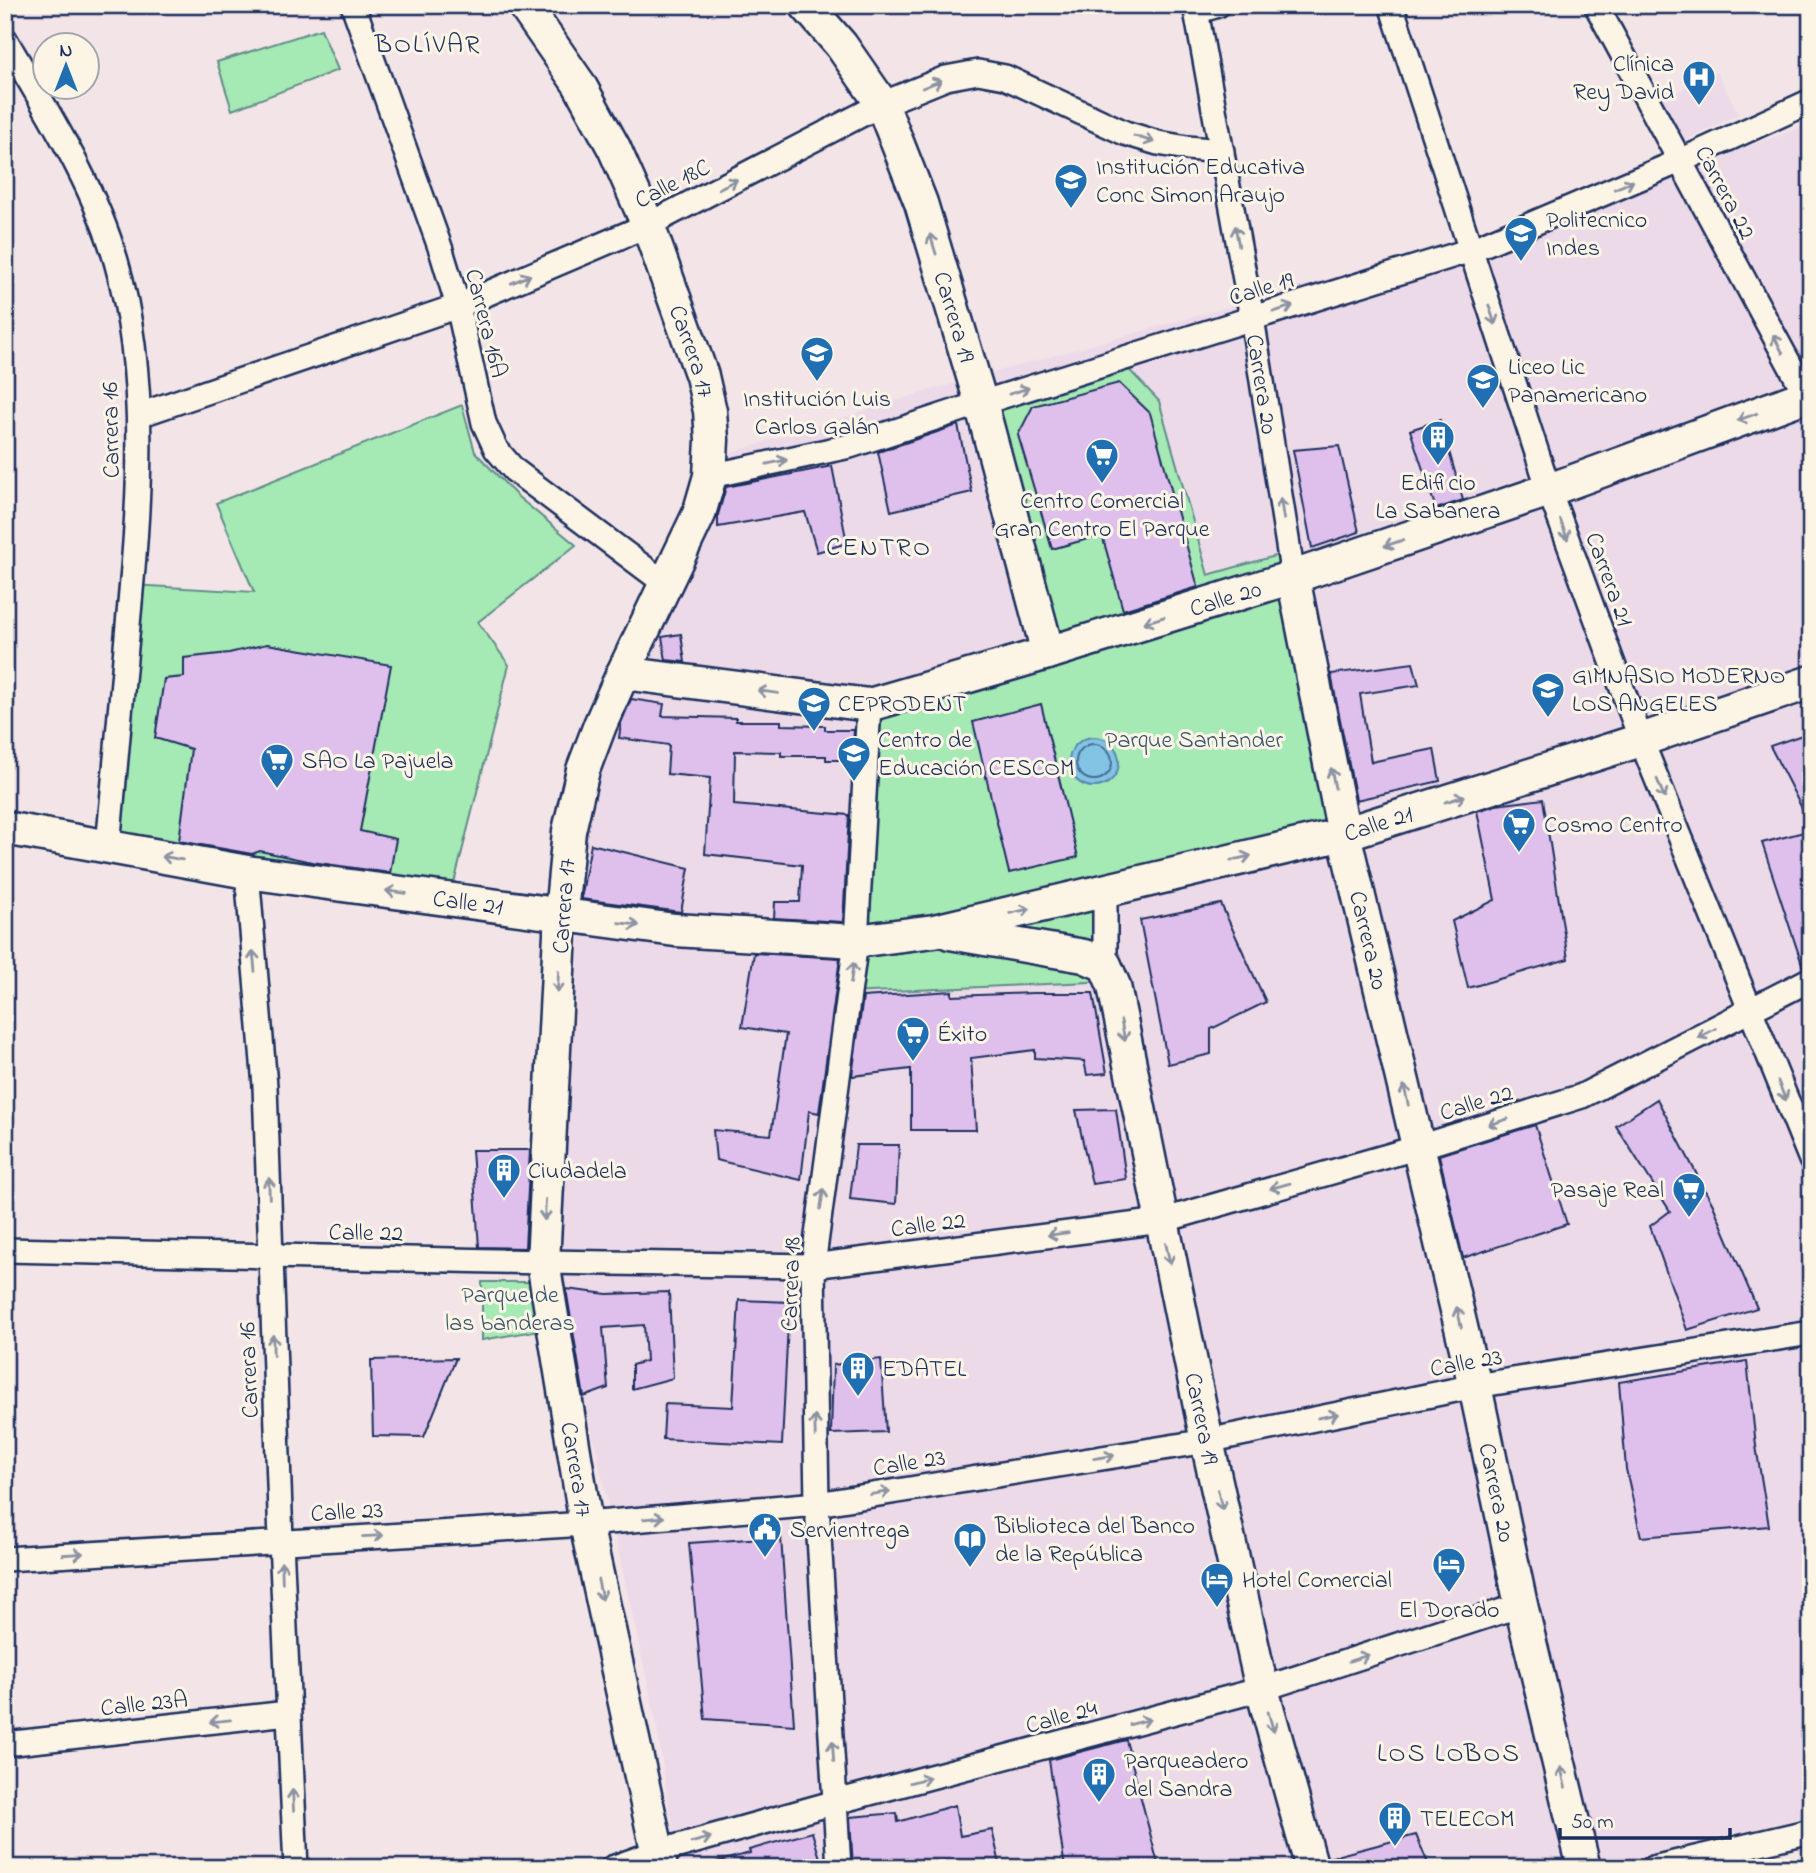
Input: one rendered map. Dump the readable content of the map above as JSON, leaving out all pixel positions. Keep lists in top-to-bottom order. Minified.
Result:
{"streets":{"main road":["Carrera 19","Carrera 17","Carrera 20","Calle 20","Calle 21"],"street":["Calle 18C","Carrera 22","Calle 19","Carrera 16A","Carrera 16","Carrera 21","Calle 22","Carrera 18","Calle 23","Calle 23A","Calle 24"]},"crossings":[["Calle 18C","Carrera 19"],["Calle 18C","Carrera 16A"],["Calle 18C","Carrera 17"],["Calle 18C","Carrera 20"],["Calle 18C","Carrera 16"],["Carrera 22","Calle 19"],["Carrera 22","Calle 20"],["Calle 19","Carrera 19"],["Calle 19","Carrera 17"],["Calle 19","Carrera 20"],["Calle 19","Carrera 21"],["Carrera 19","Calle 20"],["Carrera 19","Calle 21"],["Carrera 19","Calle 22"],["Carrera 19","Calle 23"],["Carrera 19","Calle 24"],["Carrera 16A","Carrera 17"],["Carrera 17","Calle 20"],["Carrera 17","Calle 21"],["Carrera 17","Calle 22"],["Carrera 17","Calle 23"],["Carrera 17","Calle 24"],["Carrera 20","Calle 20"],["Carrera 20","Calle 21"],["Carrera 20","Calle 22"],["Carrera 20","Calle 23"],["Carrera 20","Calle 24"],["Carrera 16","Calle 21"],["Carrera 16","Calle 22"],["Carrera 16","Calle 23"],["Carrera 16","Calle 23A"],["Carrera 21","Calle 20"],["Carrera 21","Calle 21"],["Carrera 21","Calle 22"],["Calle 20","Carrera 18"],["Calle 21","Carrera 18"],["Calle 22","Carrera 18"],["Carrera 18","Calle 23"],["Carrera 18","Calle 24"]],"one_way":["Calle 18C","Carrera 22","Calle 19","Carrera 17","Carrera 20","Carrera 16","Carrera 21","Calle 20","Calle 22","Carrera 18","Calle 23","Calle 23A","Calle 24"],"districts":["BOLÍVAR","CENTRO","LOS LOBOS"],"parks":["Parque Santander","Parque de las banderas"],"places":{"hospital":["Clínica Rey David"],"school or university":["Institución Educativa Conc Simon Araujo","Politecnico Indes","Institución Luis Carlos Galán","Liceo Lic Panamericano","GIMNASIO MODERNO LOS ANGELES","CEPRODENT","Centro de Educación CESCOM"],"building":["Edificio La Sabanera","Ciudadela","EDATEL","Parqueadero del Sandra","TELECOM"],"supermarket":["Centro Comercial Gran Centro El Parque","SAO La Pajuela","Cosmo Centro","Éxito","Pasaje Real"],"public building":["Servientrega"],"library":["Biblioteca del Banco de la República"],"hotel":["El Dorado","Hotel Comercial"]},"scale_bar":"50 m","north":"top"}
